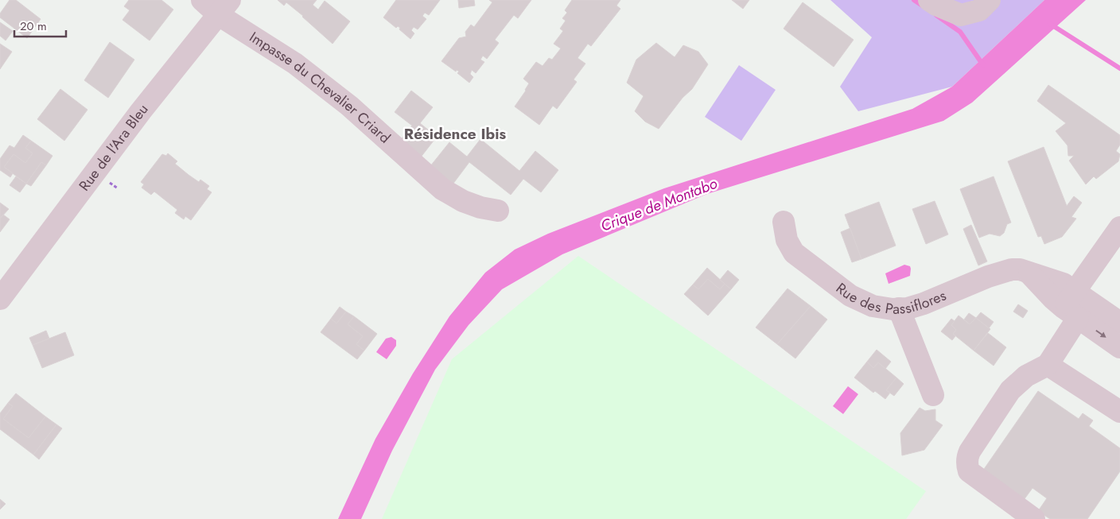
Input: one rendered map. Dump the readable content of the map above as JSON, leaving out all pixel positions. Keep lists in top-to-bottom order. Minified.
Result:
{"streets":{"street":["Impasse du Chevalier Criard","Rue de l'Ara Bleu","Rue des Passiflores"]},"crossings":[["Impasse du Chevalier Criard","Rue de l'Ara Bleu"]],"districts":["Résidence Ibis"],"water":["Crique de Montabo"],"scale_bar":"20 m"}
